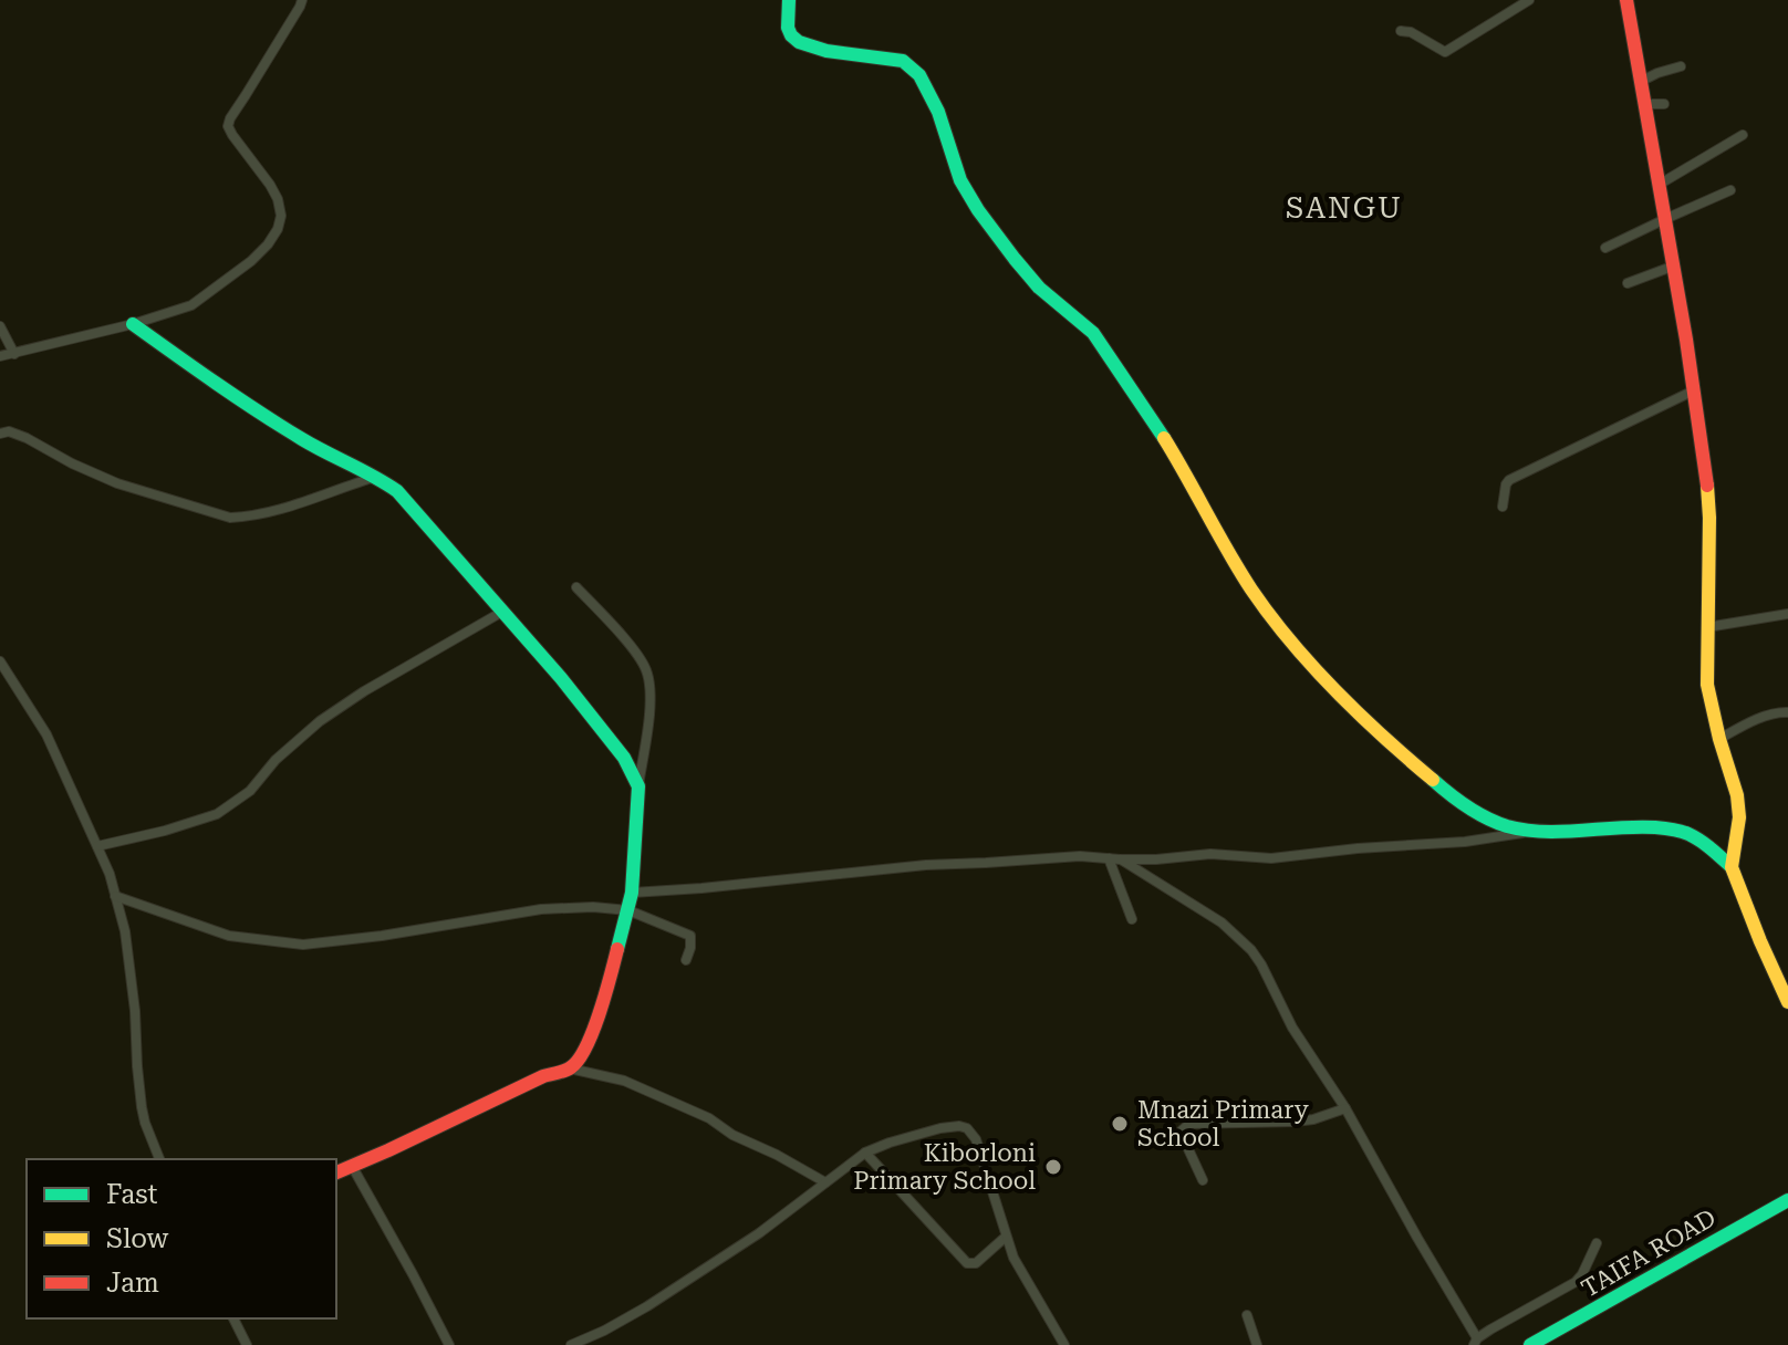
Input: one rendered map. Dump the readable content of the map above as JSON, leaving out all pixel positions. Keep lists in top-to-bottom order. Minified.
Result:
{"streets":{"main road":["TAIFA ROAD"]},"districts":["SANGU"],"places":["Mnazi Primary School","Kiborloni Primary School"],"legend":["Fast","Slow","Jam"]}
